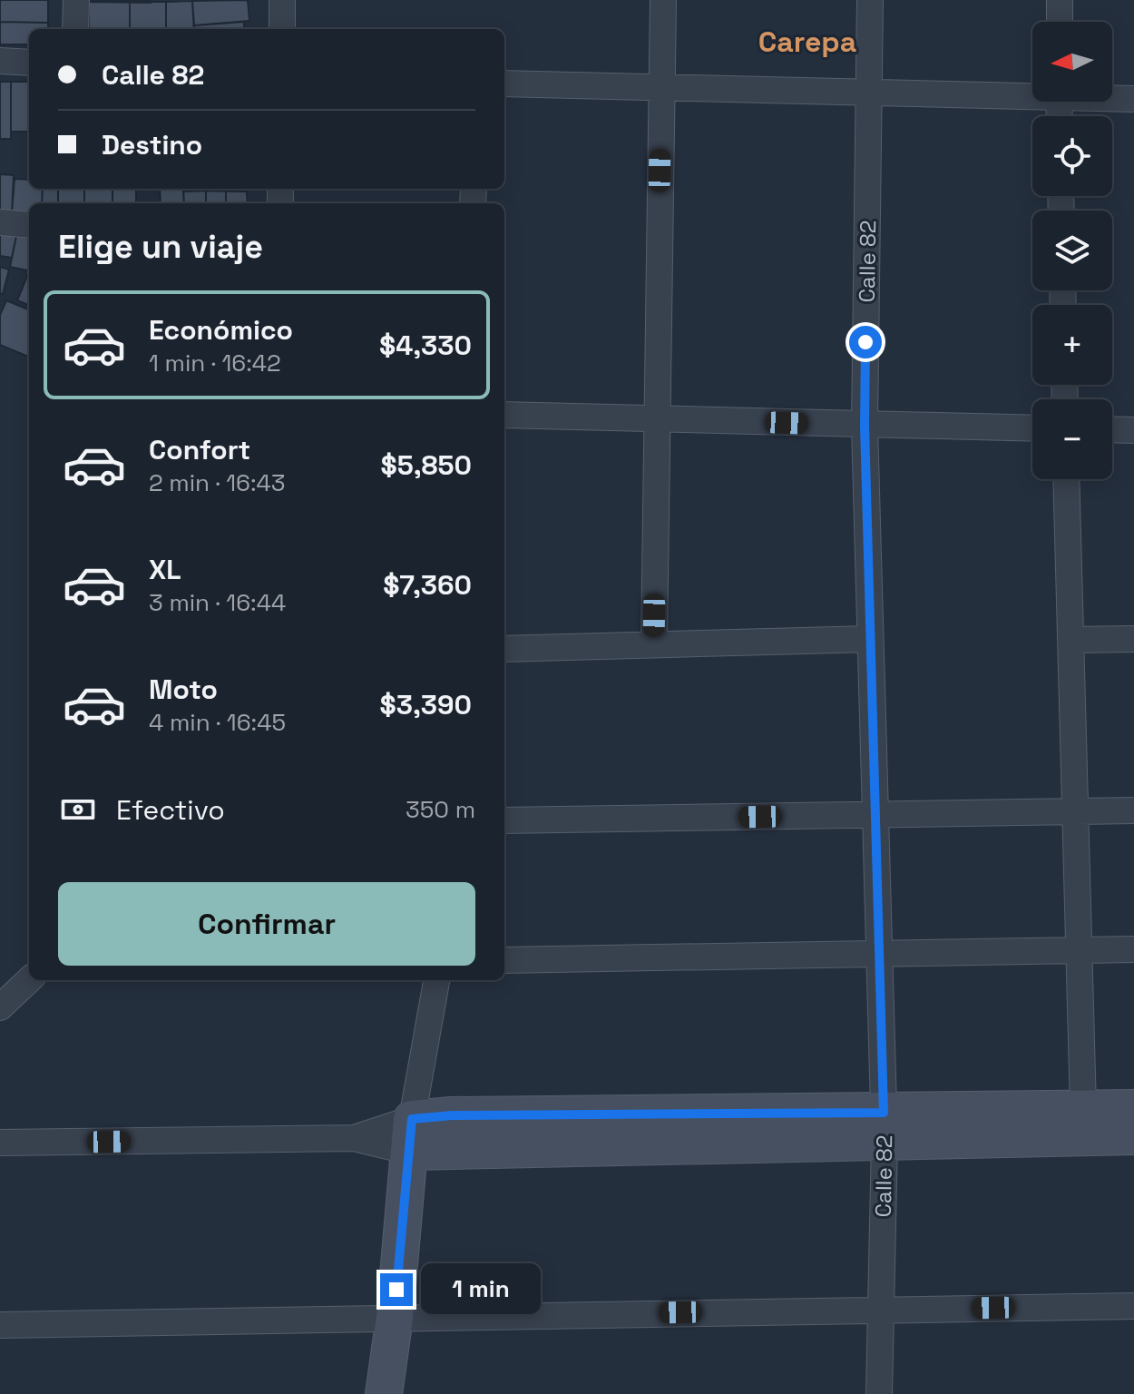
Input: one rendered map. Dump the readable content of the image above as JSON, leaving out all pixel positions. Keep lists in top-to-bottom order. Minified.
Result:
{"streets":{"street":["Calle 82"]},"districts":["Carepa"],"north":"left","page":{"map_buttons":["+","−"],"banner":["Calle 82","Destino"],"heading":"Elige un viaje","list":[{"name":"Económico","note":"1 min · 16:42","value":"$4,330"},{"name":"Confort","note":"2 min · 16:43","value":"$5,850"},{"name":"XL","note":"3 min · 16:44","value":"$7,360"},{"name":"Moto","note":"4 min · 16:45","value":"$3,390"}],"pay":["Efectivo","350 m"],"buttons":"Confirmar","bubble":"1 min"}}
